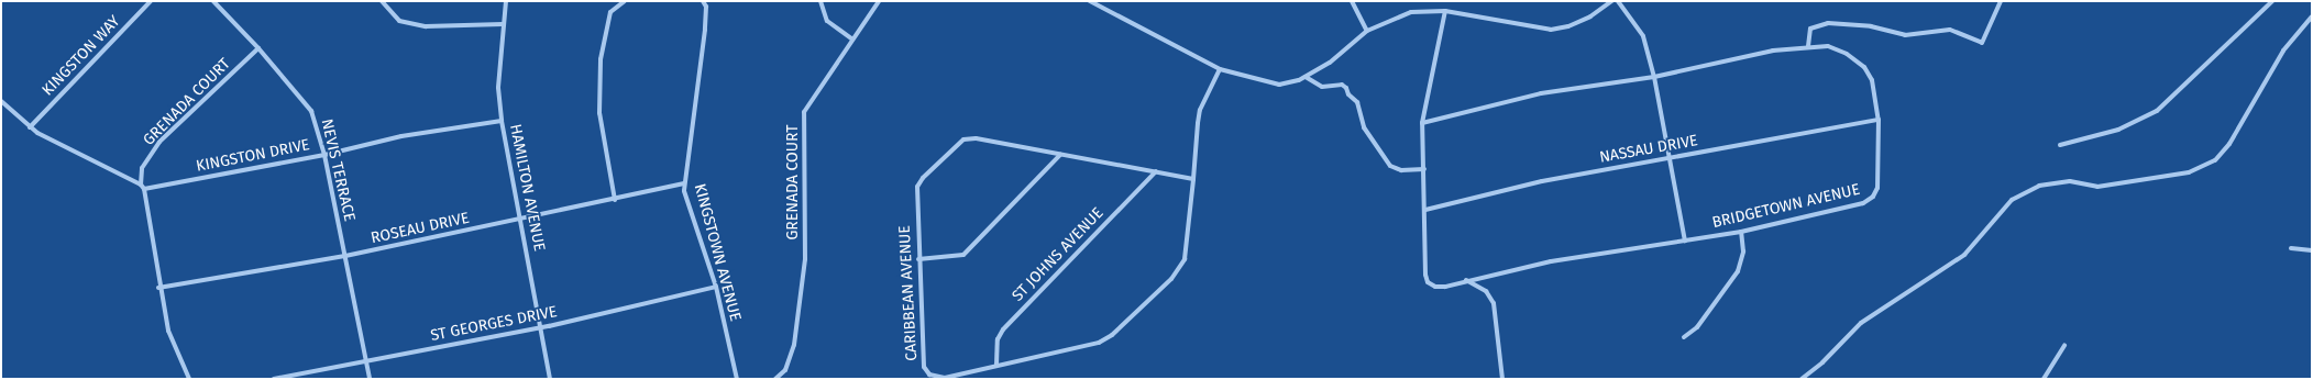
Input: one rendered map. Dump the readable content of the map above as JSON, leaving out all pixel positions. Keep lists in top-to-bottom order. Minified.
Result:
{"streets":{"street":["KINGSTON WAY","GRENADA COURT","NASSAU DRIVE","KINGSTON DRIVE","NEVIS TERRACE","HAMILTON AVENUE","BRIDGETOWN AVENUE","ROSEAU DRIVE","KINGSTOWN AVENUE","ST JOHNS AVENUE","CARIBBEAN AVENUE","ST GEORGES DRIVE"]},"crossings":[["GRENADA COURT","KINGSTON DRIVE"],["GRENADA COURT","NEVIS TERRACE"],["GRENADA COURT","ROSEAU DRIVE"],["NASSAU DRIVE","BRIDGETOWN AVENUE"],["KINGSTON DRIVE","NEVIS TERRACE"],["KINGSTON DRIVE","HAMILTON AVENUE"],["NEVIS TERRACE","ROSEAU DRIVE"],["NEVIS TERRACE","ST GEORGES DRIVE"],["HAMILTON AVENUE","ROSEAU DRIVE"],["HAMILTON AVENUE","ST GEORGES DRIVE"],["ROSEAU DRIVE","KINGSTOWN AVENUE"],["KINGSTOWN AVENUE","ST GEORGES DRIVE"],["ST JOHNS AVENUE","CARIBBEAN AVENUE"]]}
